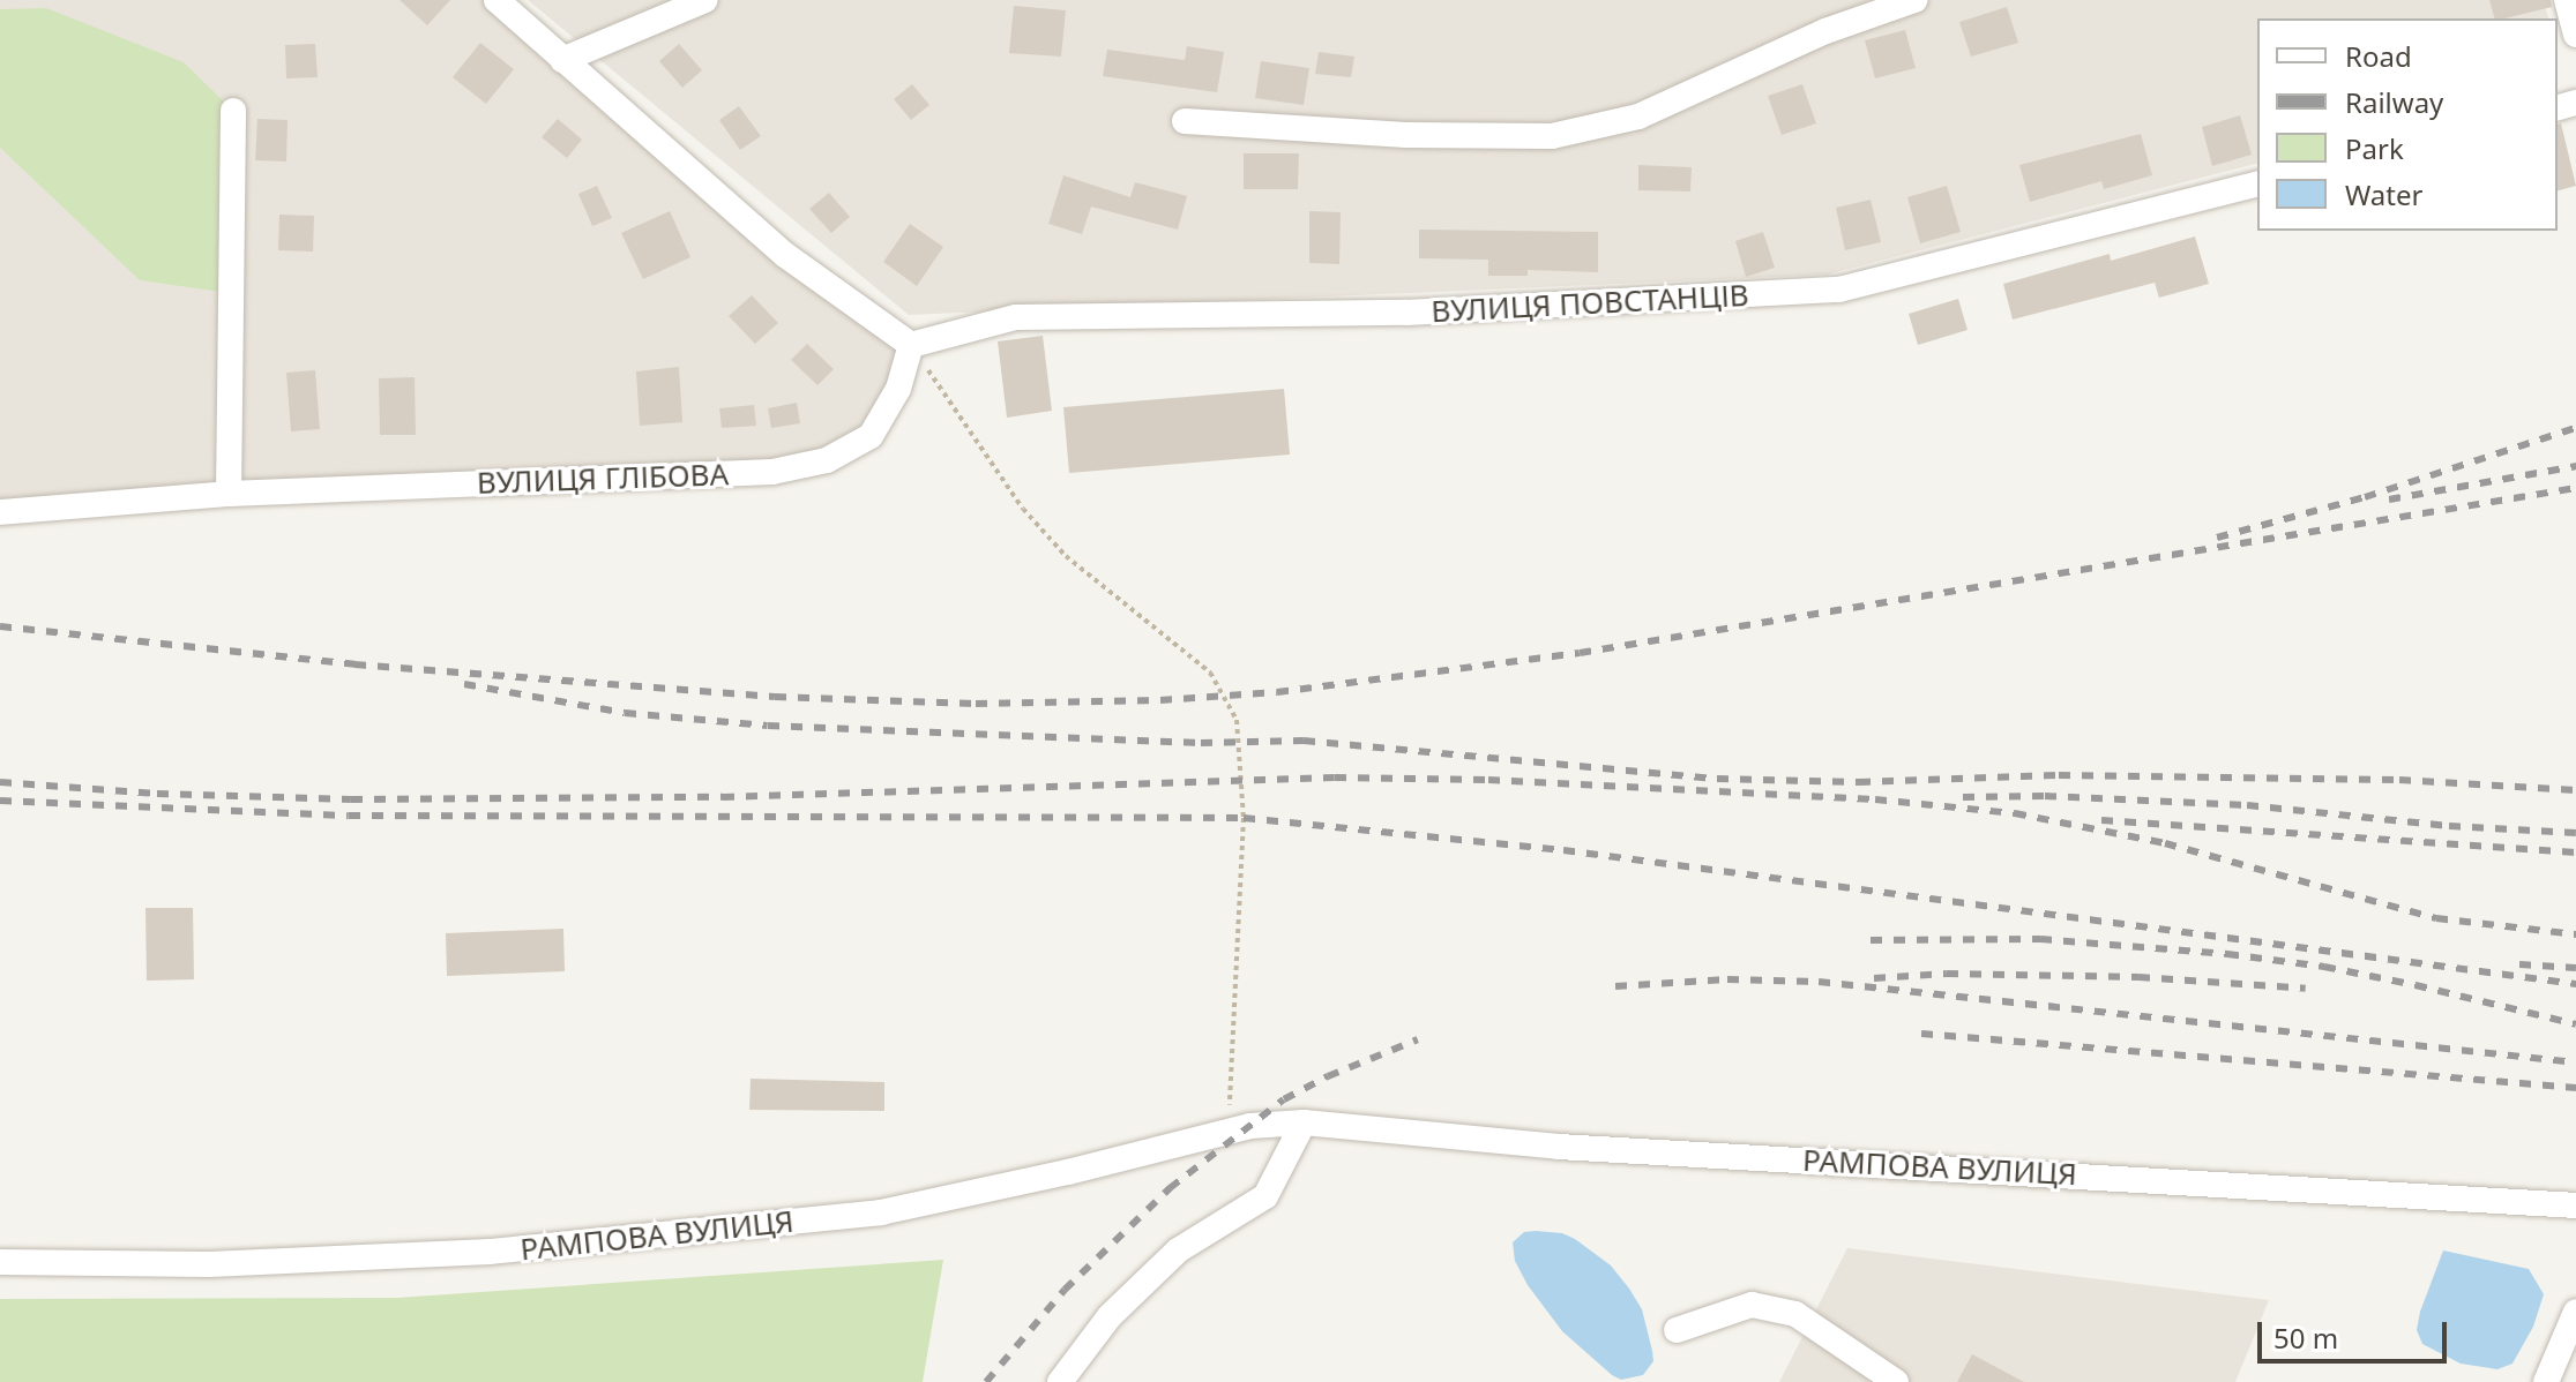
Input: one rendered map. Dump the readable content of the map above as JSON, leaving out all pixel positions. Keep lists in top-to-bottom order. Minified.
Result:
{"streets":{"street":["ВУЛИЦЯ ПОВСТАНЦІВ","ВУЛИЦЯ ГЛІБОВА","РАМПОВА ВУЛИЦЯ"]},"crossings":[["ВУЛИЦЯ ПОВСТАНЦІВ","ВУЛИЦЯ ГЛІБОВА"]],"legend":["Road","Railway","Park","Water"],"scale_bar":"50 m"}
